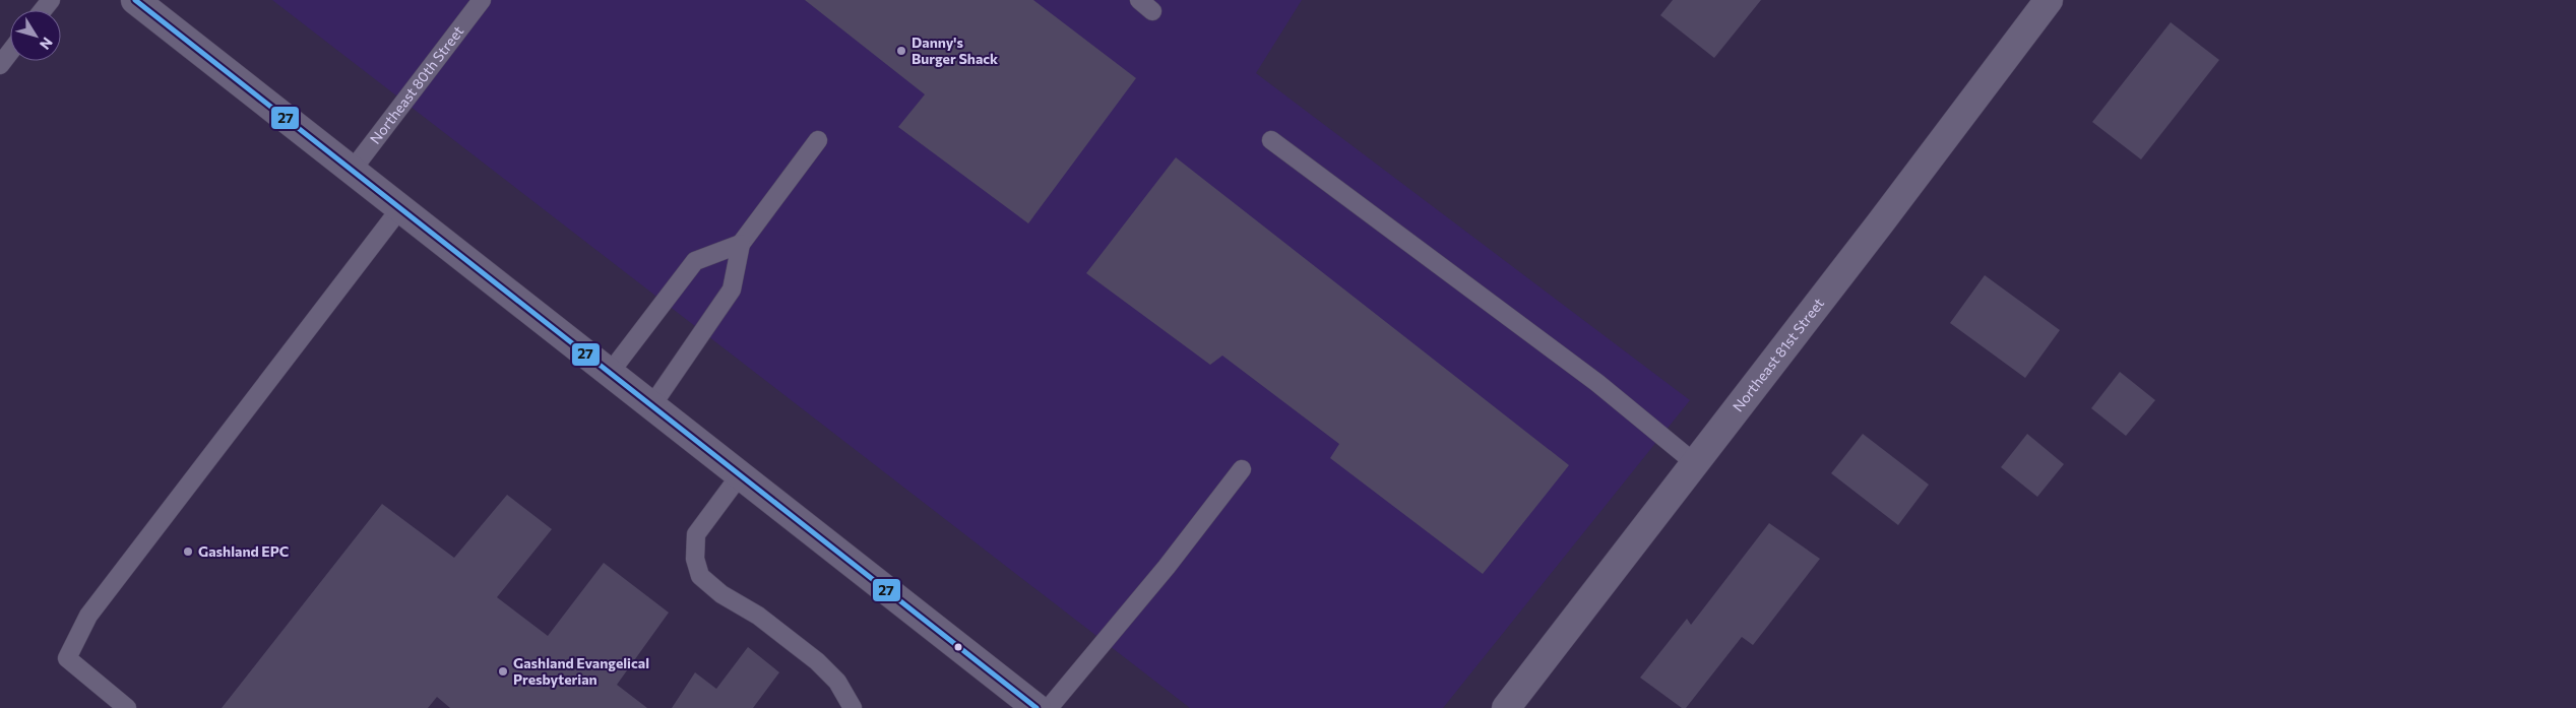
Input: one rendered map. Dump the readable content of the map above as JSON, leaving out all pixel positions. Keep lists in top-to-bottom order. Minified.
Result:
{"streets":{"main road":["Northeast 81st Street"],"lane":["Northeast 80th Street"]},"places":["Danny's Burger Shack","Gashland EPC","Gashland Evangelical Presbyterian"],"lines":["transit line 27"],"north":"bottom right"}
